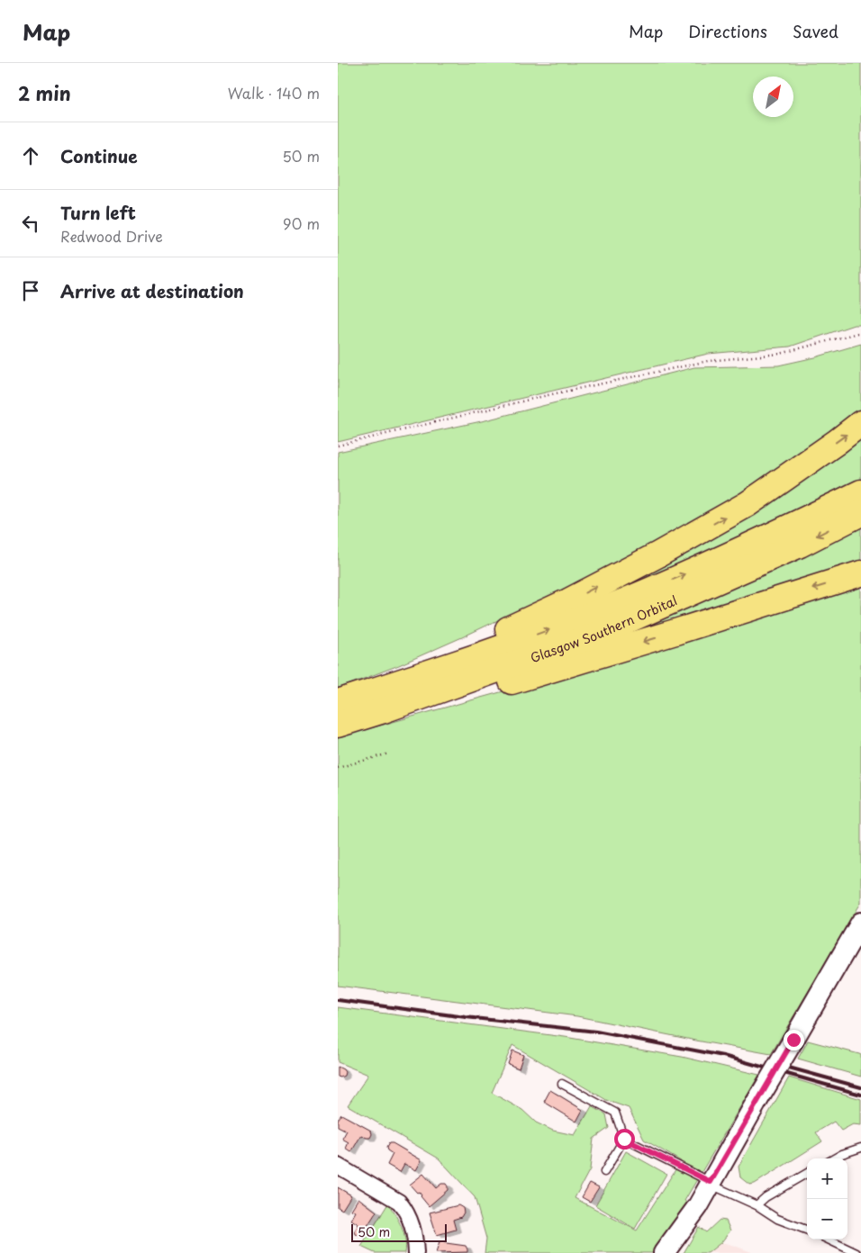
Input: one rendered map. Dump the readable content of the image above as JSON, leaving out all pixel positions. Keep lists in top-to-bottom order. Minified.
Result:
{"streets":{"highway":["Glasgow Southern Orbital"]},"scale_bar":"50 m","north":"top right","page":{"header":"Map","nav":["Map","Directions","Saved"],"heading":["2 min","Walk · 140 m"],"list":[["Continue","50 m"],["Turn left","Redwood Drive","90 m"],"Arrive at destination"],"map_buttons":["+","−"],"scale":"50 m"}}
